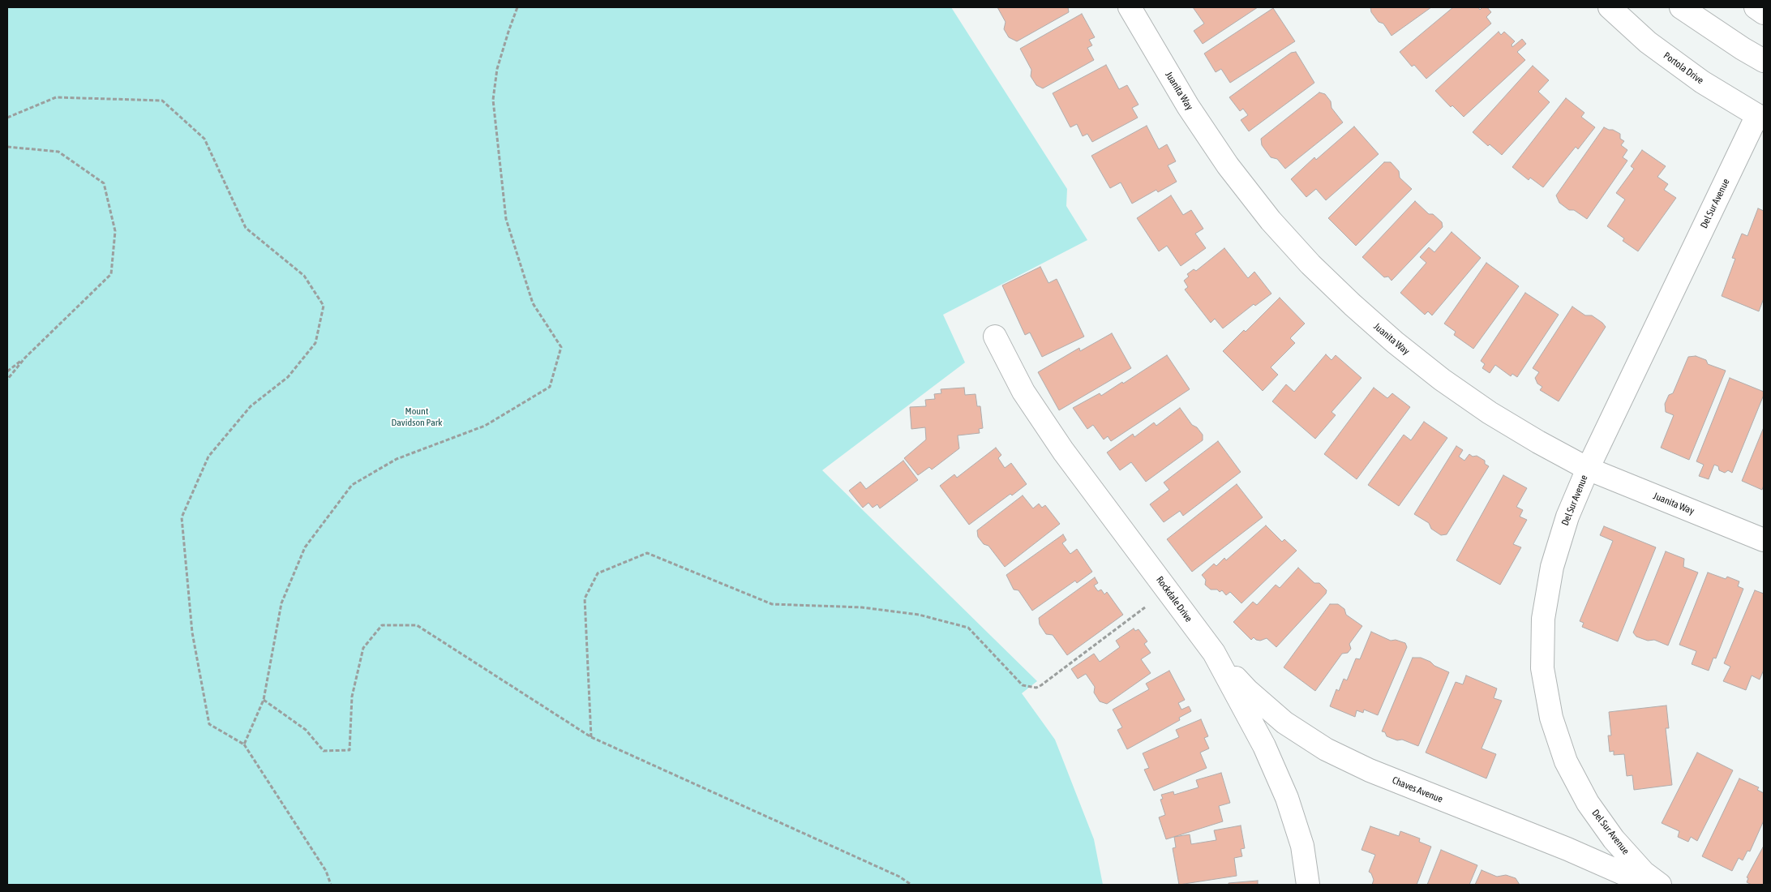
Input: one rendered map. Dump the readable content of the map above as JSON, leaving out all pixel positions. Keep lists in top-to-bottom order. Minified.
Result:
{"streets":{"street":["Portola Drive","Juanita Way","Del Sur Avenue","Rockdale Drive","Chaves Avenue"]},"crossings":[["Portola Drive","Del Sur Avenue"],["Juanita Way","Del Sur Avenue"],["Rockdale Drive","Chaves Avenue"]],"parks":["Mount Davidson Park"]}
